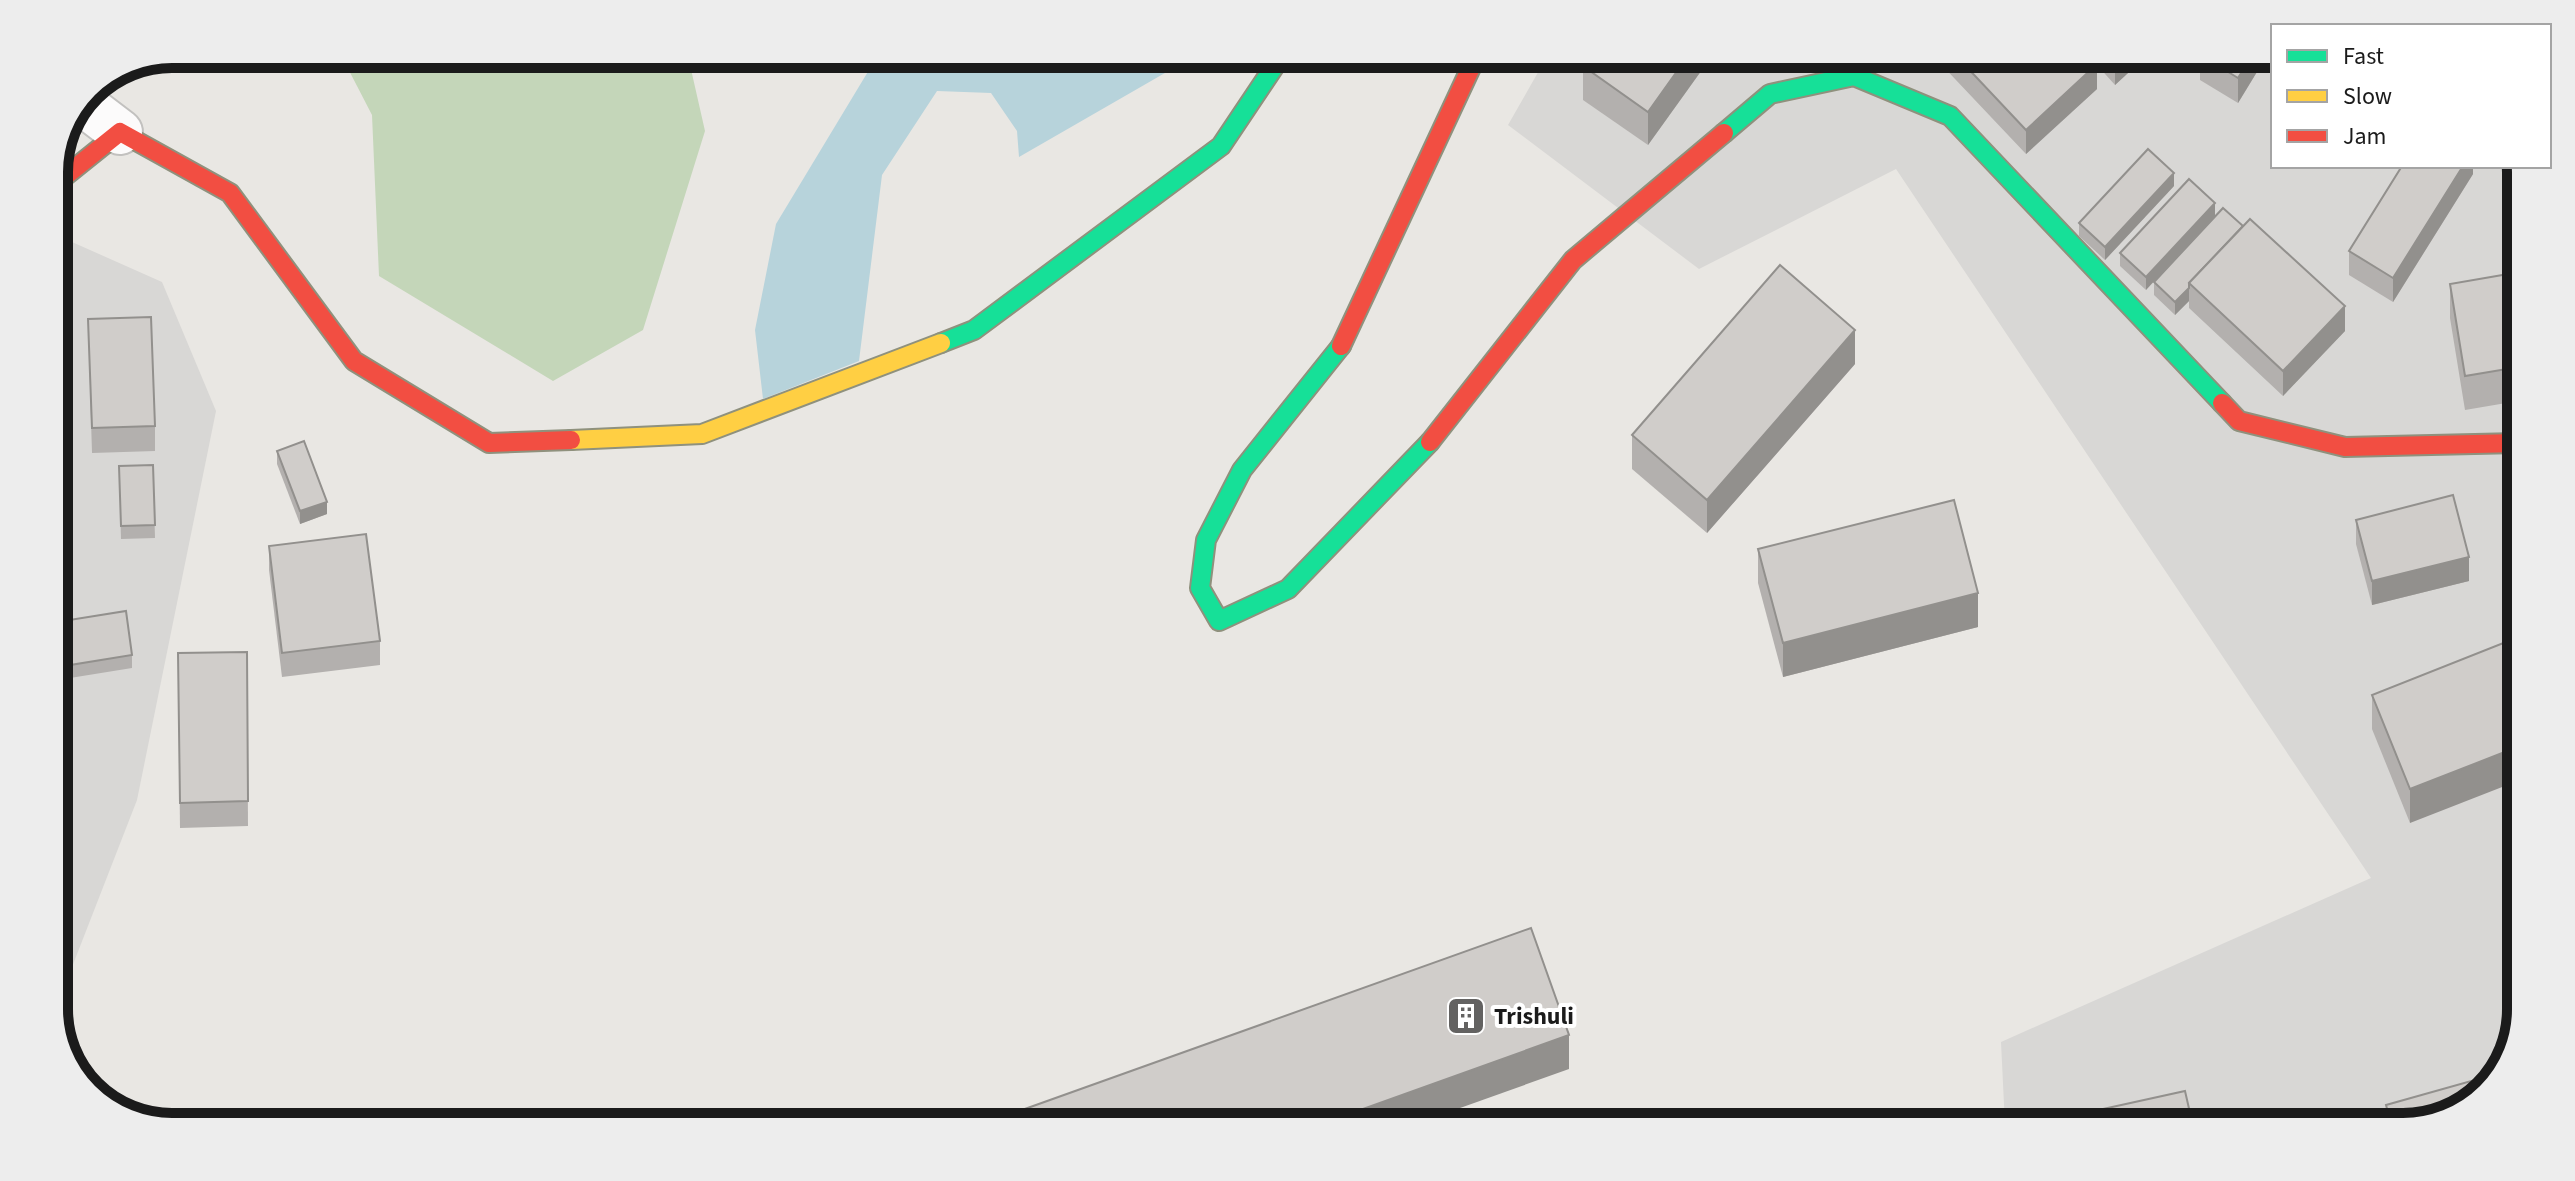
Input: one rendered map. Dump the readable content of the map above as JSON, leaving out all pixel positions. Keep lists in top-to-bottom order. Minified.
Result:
{"places":{"building":["Trishuli"]},"legend":["Fast","Slow","Jam"]}
